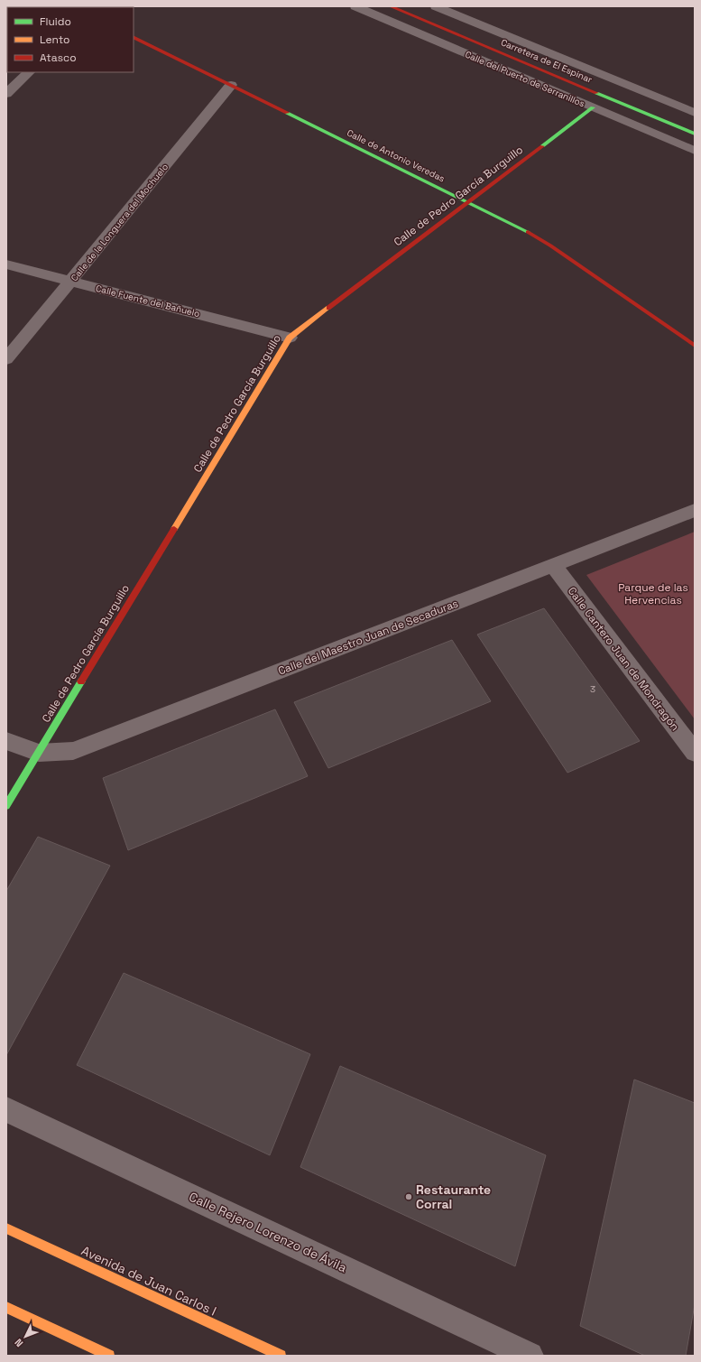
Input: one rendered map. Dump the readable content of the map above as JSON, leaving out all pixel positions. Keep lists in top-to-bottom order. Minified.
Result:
{"streets":{"main road":["Carretera de El Espinar","Calle de Antonio Veredas","Calle de Pedro García Burguillo","Avenida de Juan Carlos I"],"street":["Calle del Puerto de Serranillos","Calle de la Longuera del Mochuelo","Calle Fuente del Bañuelo","Calle del Maestro Juan de Secaduras","Calle Cantero Juan de Mondragón","Calle Rejero Lorenzo de Ávila"]},"crossings":[["Calle del Puerto de Serranillos","Calle de Pedro García Burguillo"],["Calle de Antonio Veredas","Calle de Pedro García Burguillo"],["Calle de Antonio Veredas","Calle de la Longuera del Mochuelo"],["Calle de Pedro García Burguillo","Calle Fuente del Bañuelo"],["Calle de Pedro García Burguillo","Calle del Maestro Juan de Secaduras"],["Calle de la Longuera del Mochuelo","Calle Fuente del Bañuelo"],["Calle del Maestro Juan de Secaduras","Calle Cantero Juan de Mondragón"]],"parks":["Parque de las Hervencias"],"places":["Restaurante Corral"],"house_numbers":["3"],"legend":["Fluido","Lento","Atasco"],"north":"bottom left"}
